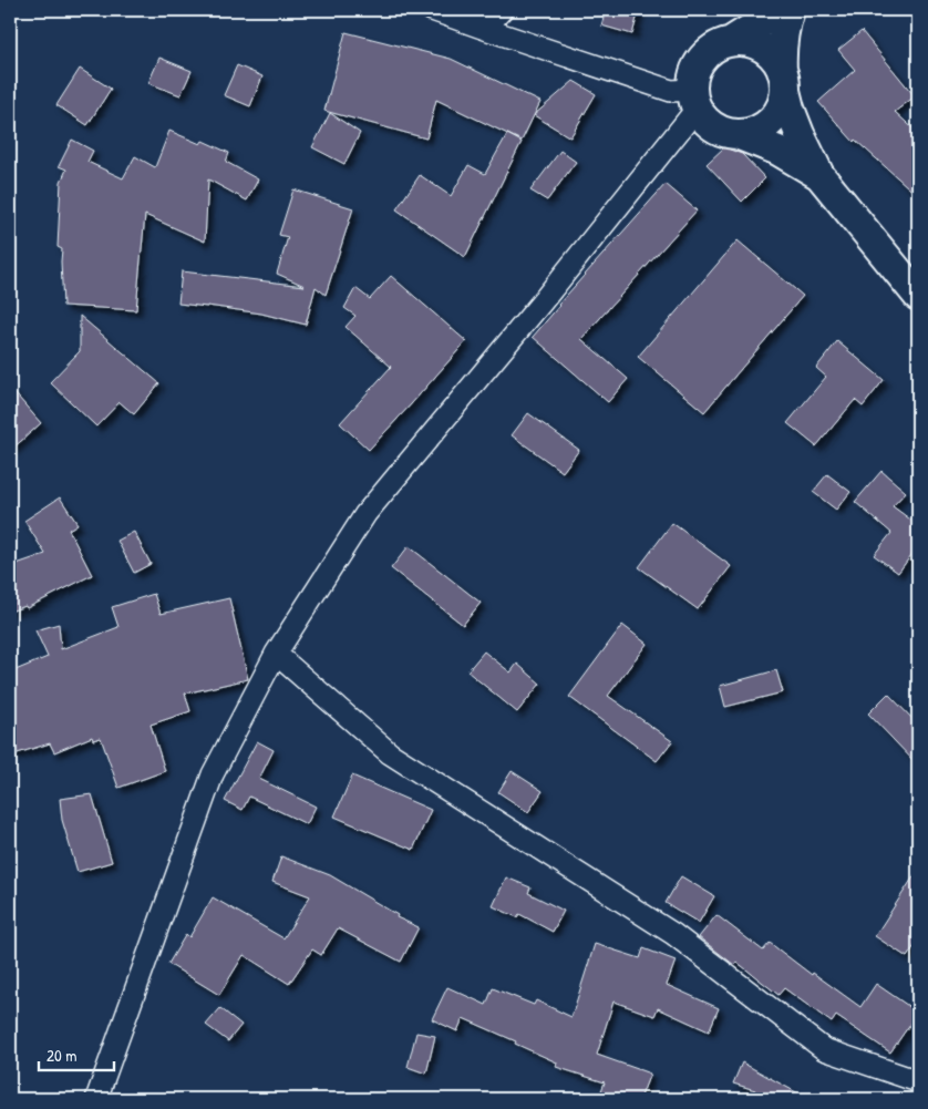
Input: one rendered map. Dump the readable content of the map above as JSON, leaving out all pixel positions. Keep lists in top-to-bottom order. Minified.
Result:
{"scale_bar":"20 m"}
